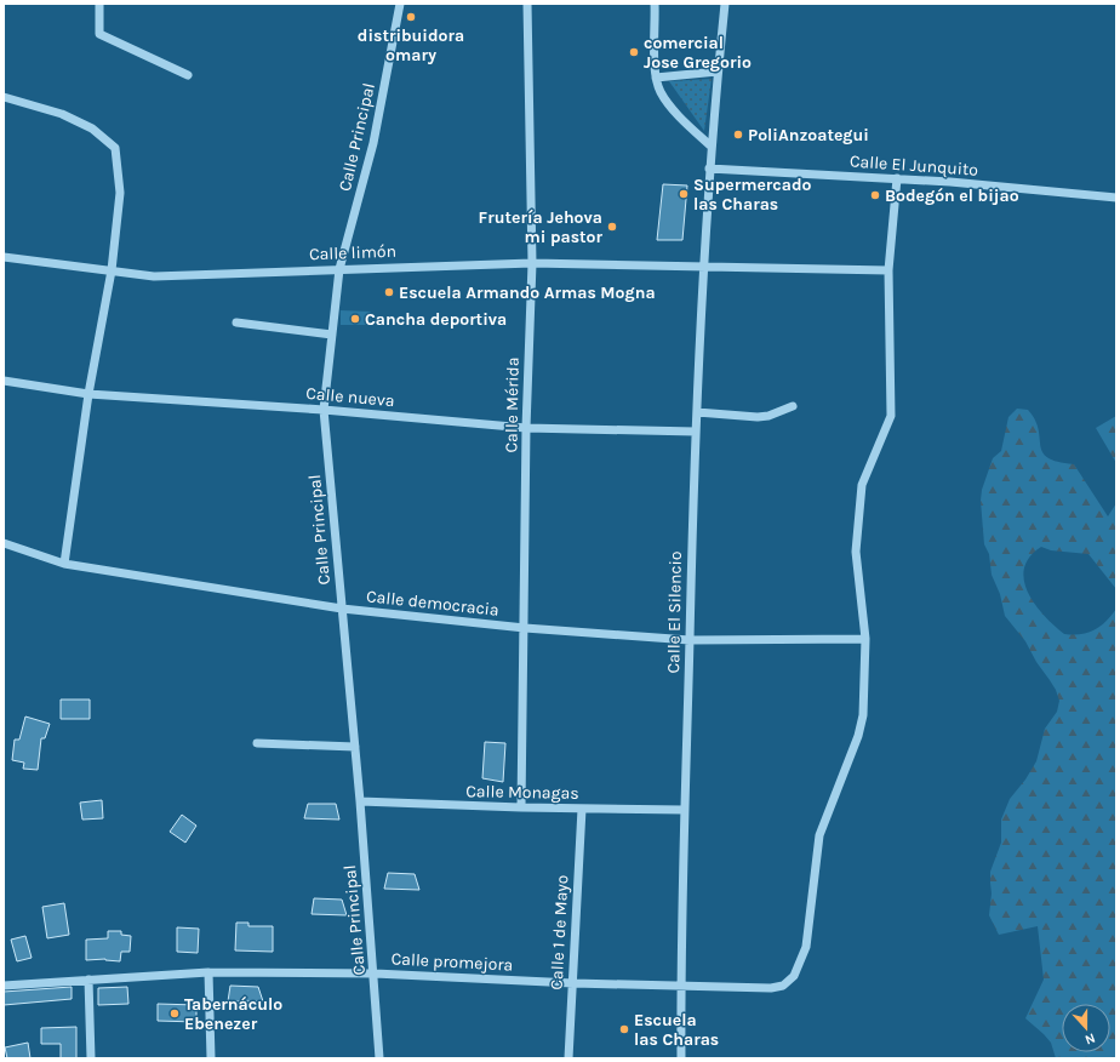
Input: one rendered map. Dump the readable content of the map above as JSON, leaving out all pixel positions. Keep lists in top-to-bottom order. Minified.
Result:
{"streets":{"street":["Calle Principal","Calle El Junquito","Calle limón","Calle nueva","Calle Mérida","Calle democracia","Calle El Silencio","Calle Monagas","Calle 1 de Mayo","Calle promejora"]},"crossings":[["Calle Principal","Calle limón"],["Calle Principal","Calle nueva"],["Calle Principal","Calle democracia"],["Calle Principal","Calle Monagas"],["Calle Principal","Calle promejora"],["Calle El Junquito","Calle El Silencio"],["Calle limón","Calle Mérida"],["Calle limón","Calle El Silencio"],["Calle nueva","Calle Mérida"],["Calle nueva","Calle El Silencio"],["Calle Mérida","Calle democracia"],["Calle Mérida","Calle Monagas"],["Calle democracia","Calle El Silencio"],["Calle democracia","Calle promejora"],["Calle El Silencio","Calle Monagas"],["Calle El Silencio","Calle promejora"],["Calle Monagas","Calle 1 de Mayo"],["Calle 1 de Mayo","Calle promejora"]],"places":["distribuidora omary","comercial Jose Gregorio","PoliAnzoategui","Supermercado las Charas","Bodegón el bijao","Frutería Jehova mi pastor","Escuela Armando Armas Mogna","Cancha deportiva","Tabernáculo Ebenezer","Escuela las Charas"],"north":"bottom"}
